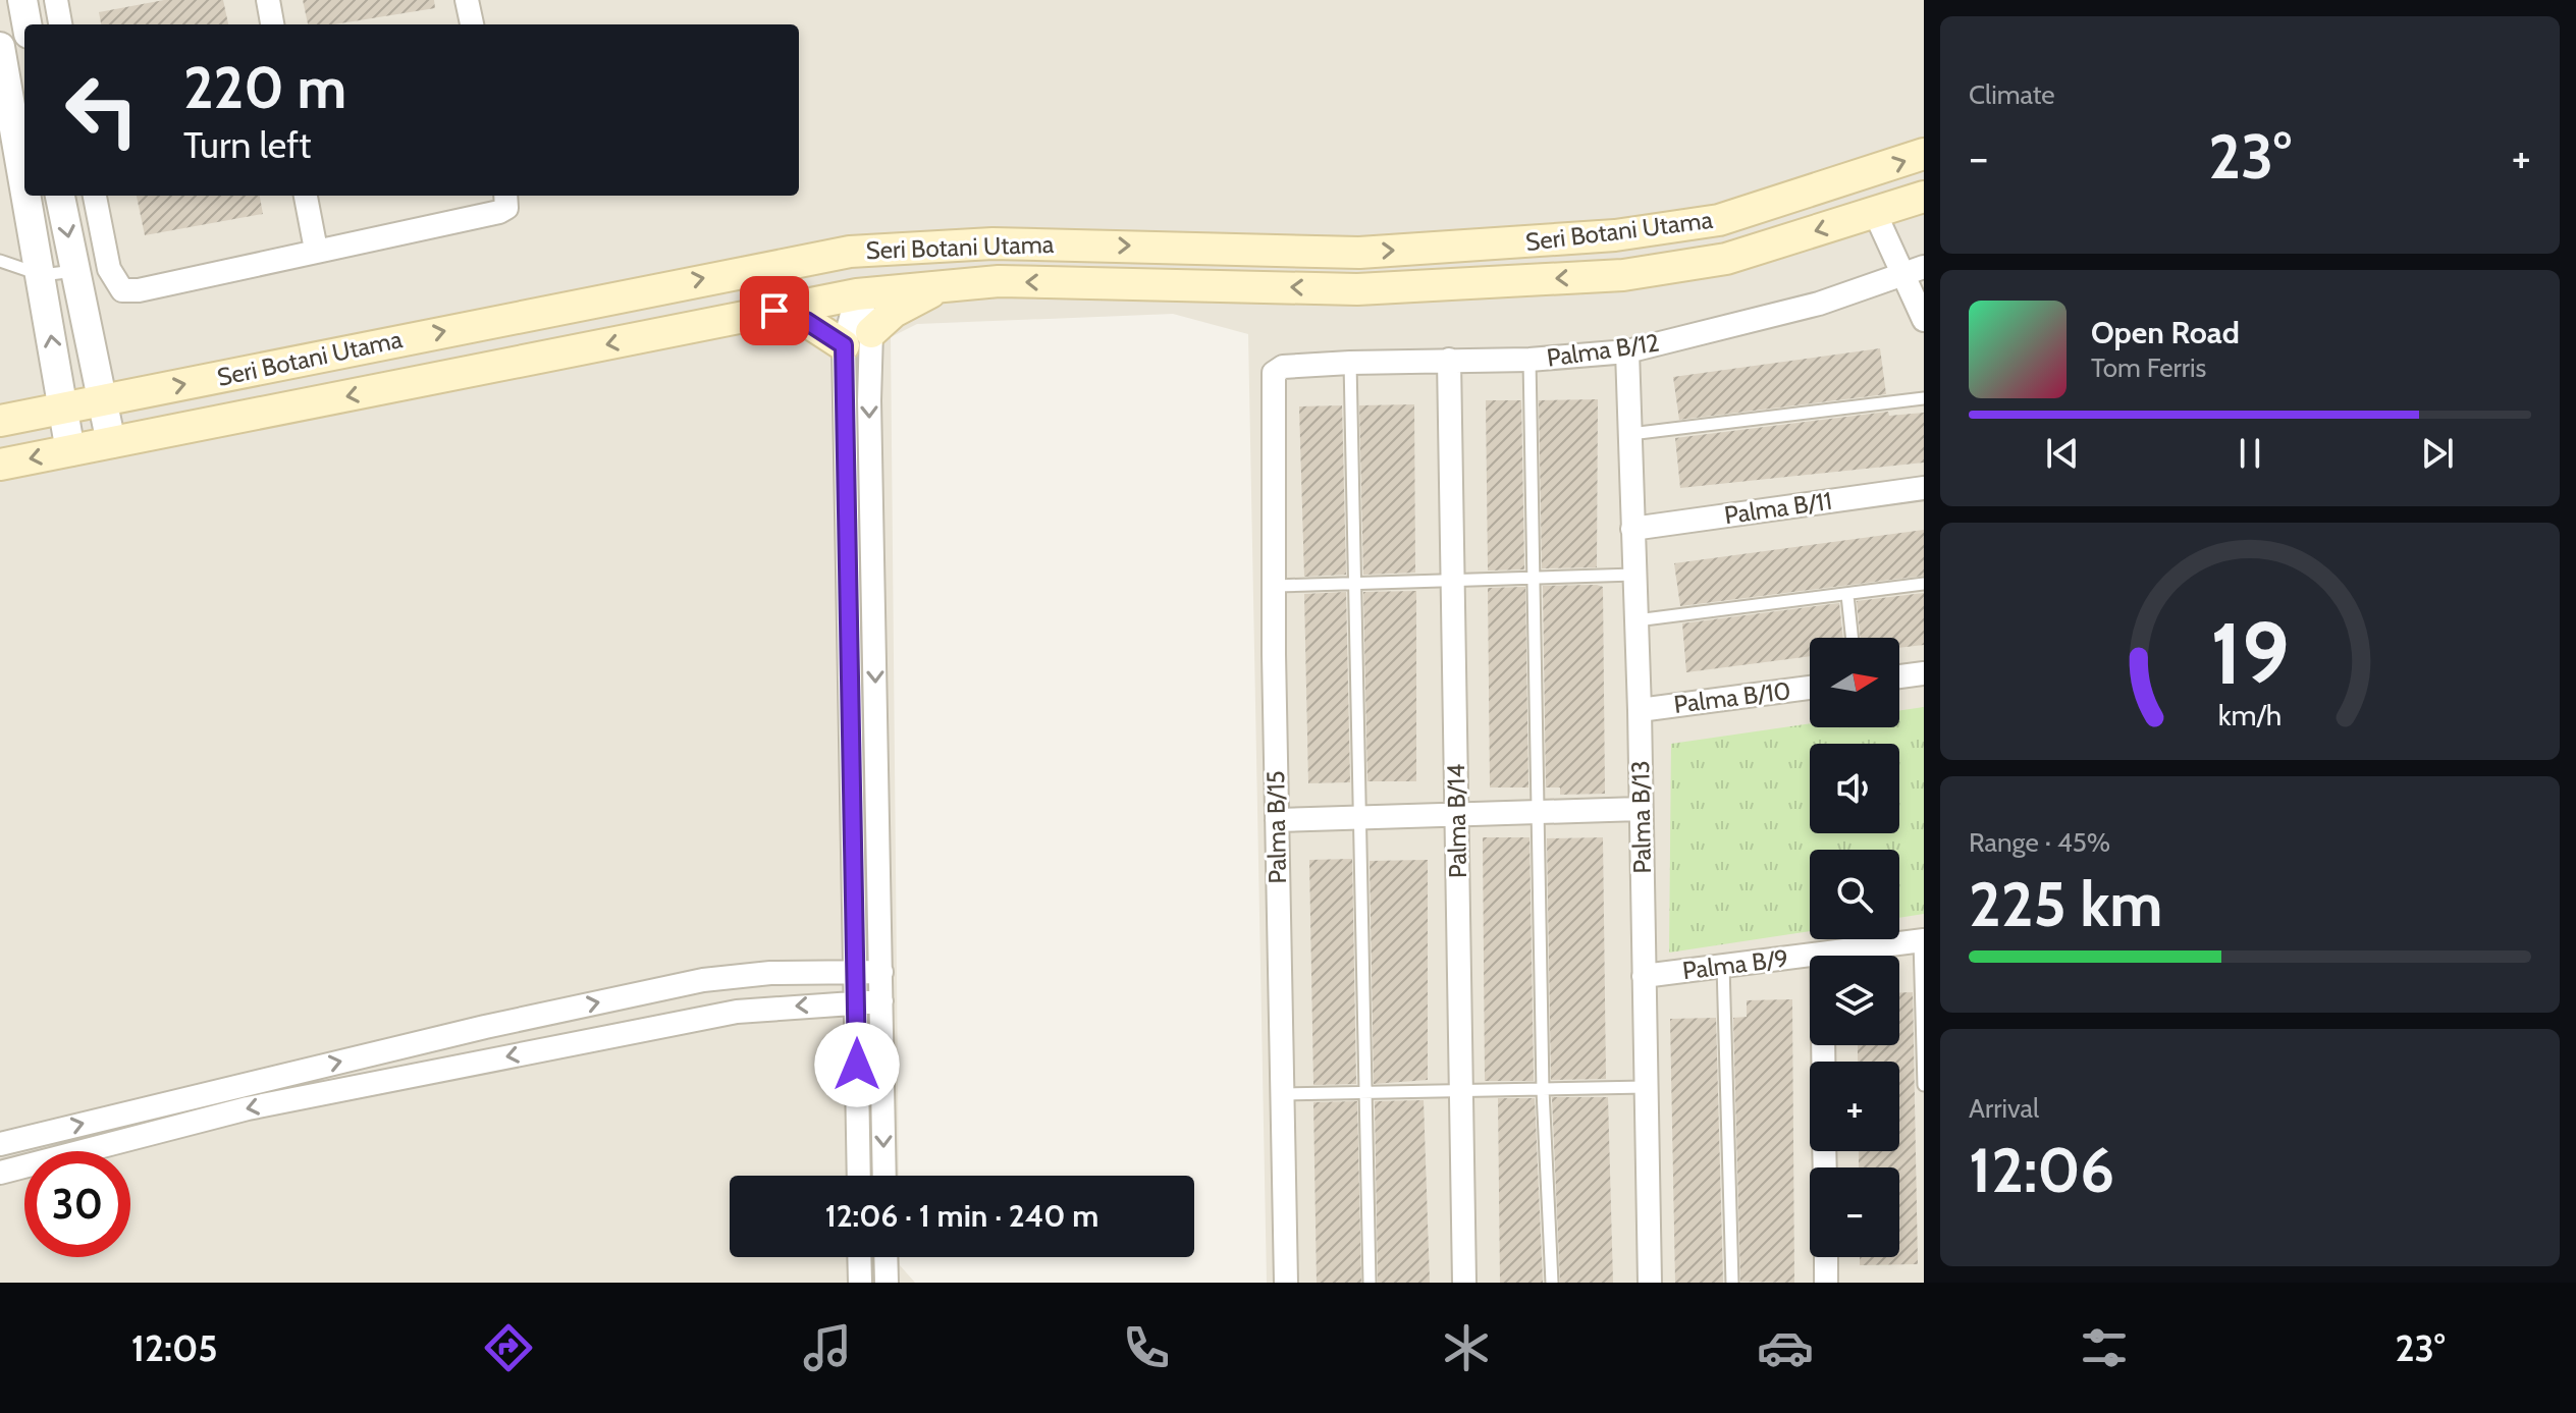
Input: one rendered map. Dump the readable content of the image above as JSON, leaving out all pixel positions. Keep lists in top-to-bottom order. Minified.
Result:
{"streets":{"main road":["Seri Botani Utama"],"street":["Palma B/12","Palma B/11","Palma B/10","Palma B/13","Palma B/14","Palma B/15","Palma B/9"]},"crossings":[["Palma B/12","Palma B/13"],["Palma B/12","Palma B/14"],["Palma B/12","Palma B/15"],["Palma B/11","Palma B/13"],["Palma B/10","Palma B/13"],["Palma B/13","Palma B/9"]],"north":"right","page":{"tile":["Climate",["Range · 45%","225 km"],["Arrival","12:06"]],"turn":["220 m","Turn left"],"heat":["−","23°","+"],"song":["Open Road","Tom Ferris"],"map_buttons":["+","−"],"limit":"30","trip":"12:06 · 1 min · 240 m","tabs":["12:05","23°"],"gauge":["19","km/h"]}}
